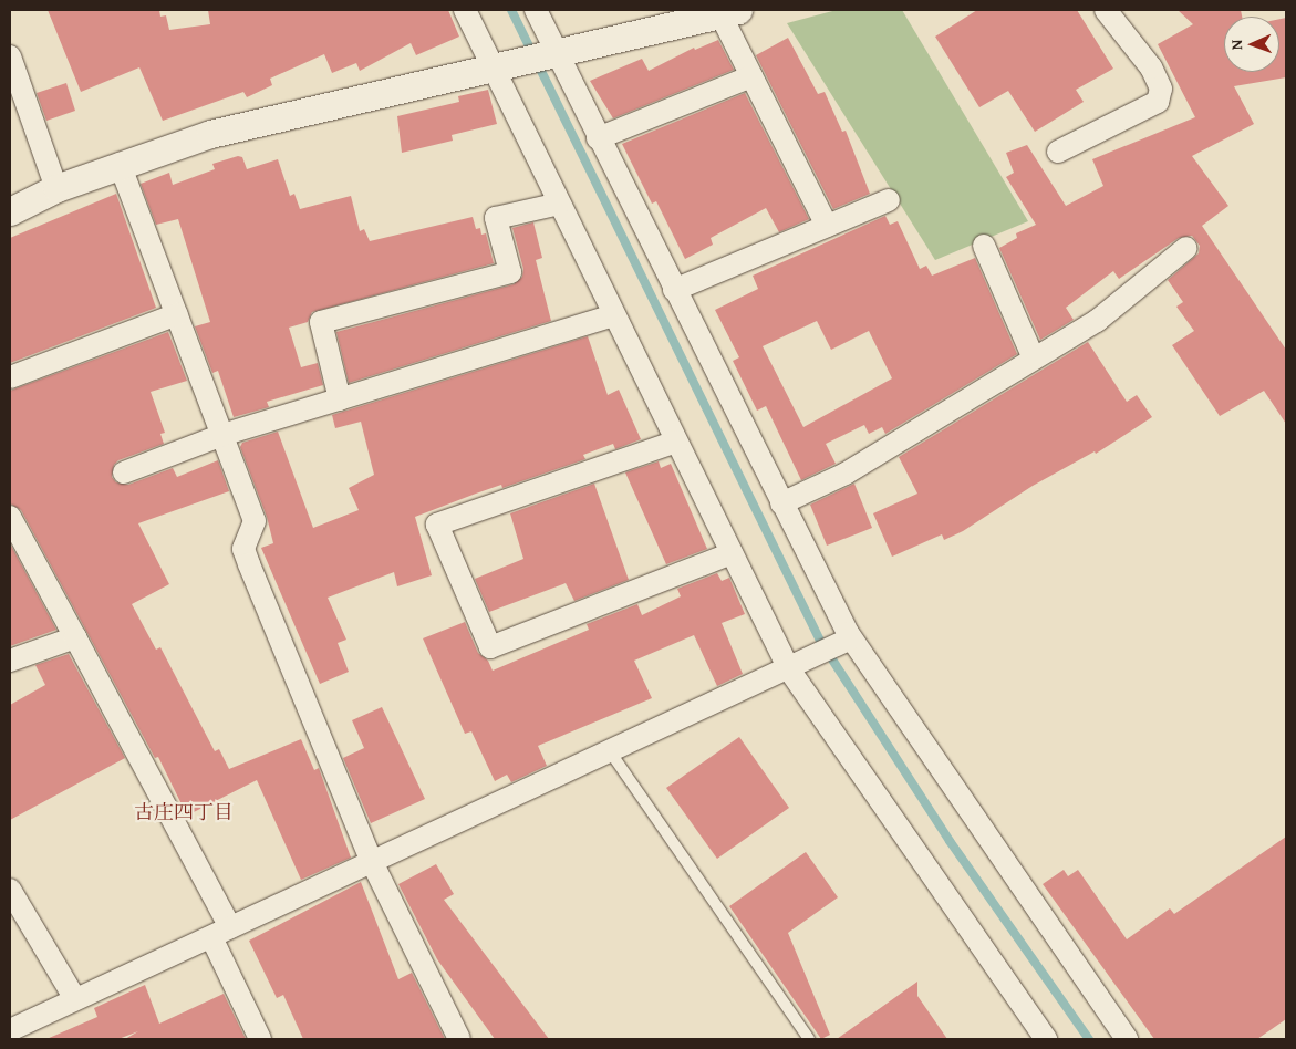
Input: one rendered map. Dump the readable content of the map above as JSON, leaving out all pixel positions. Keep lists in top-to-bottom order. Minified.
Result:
{"districts":["古庄四丁目"],"north":"left"}
